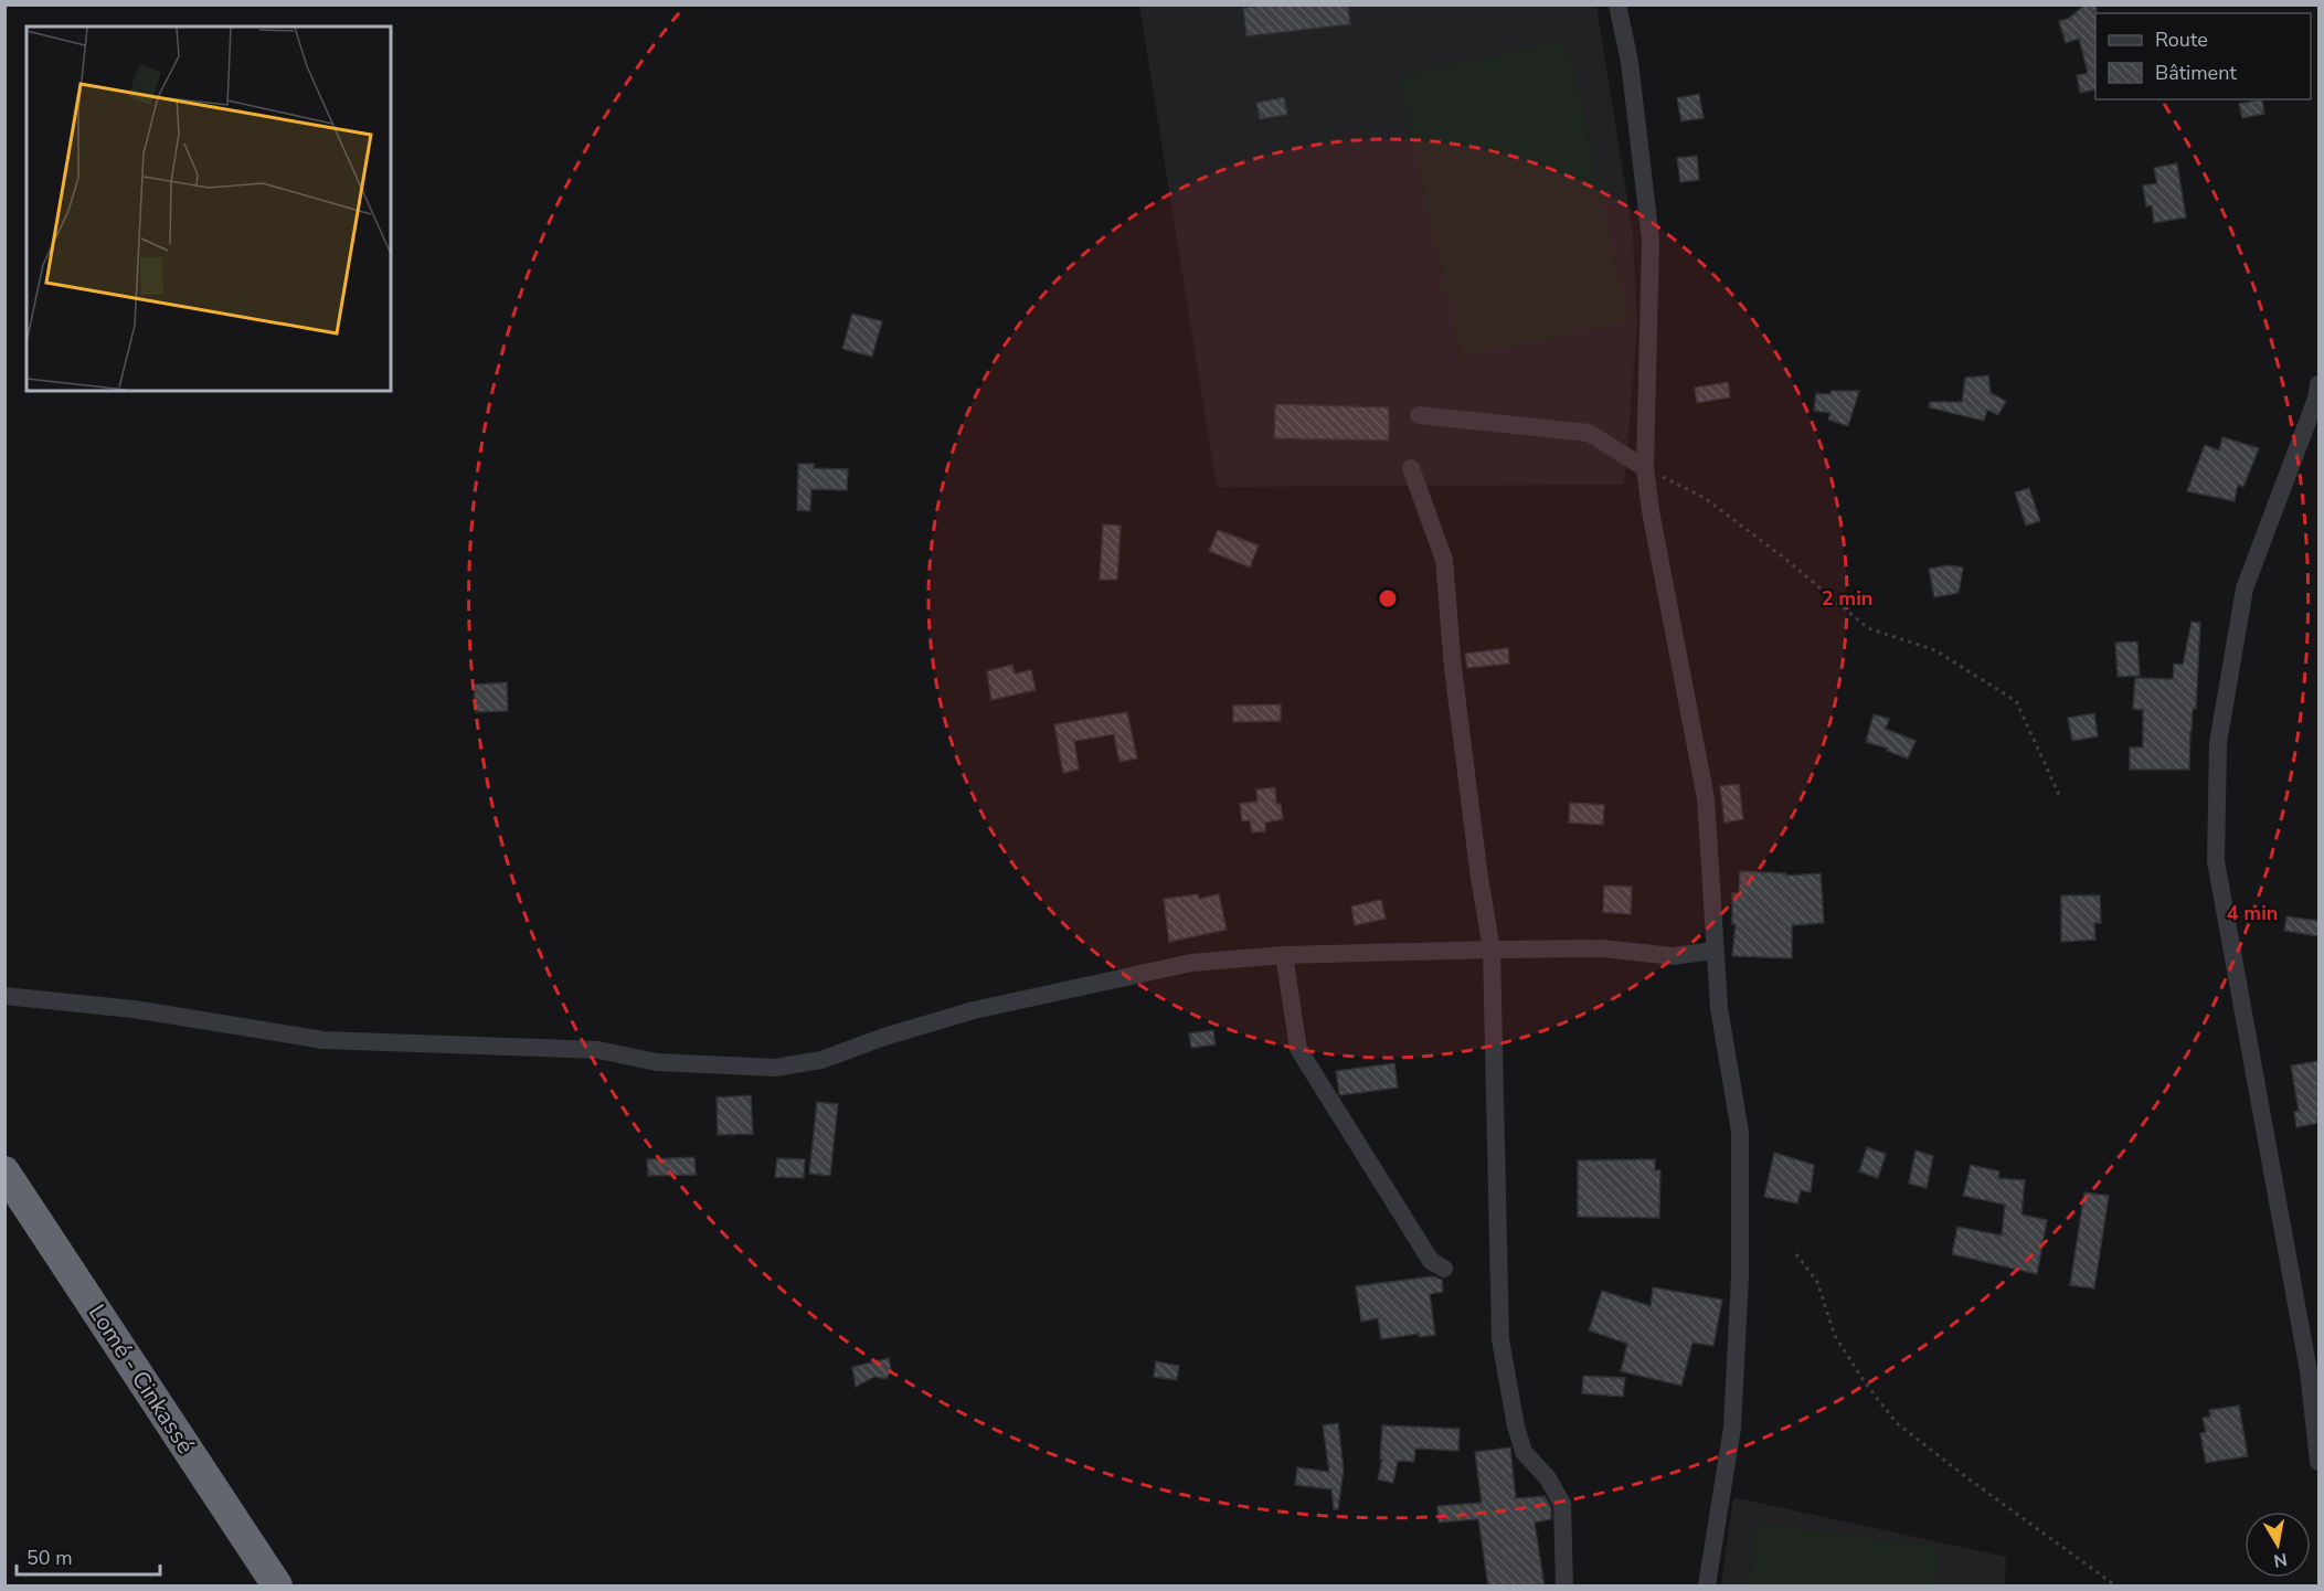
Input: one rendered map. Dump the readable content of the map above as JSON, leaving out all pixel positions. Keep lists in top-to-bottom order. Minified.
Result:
{"streets":{"highway":["Lomé - Cinkassé"]},"legend":["Route","Bâtiment"],"scale_bar":"50 m","north":"bottom","rings":["2 min","4 min"]}
